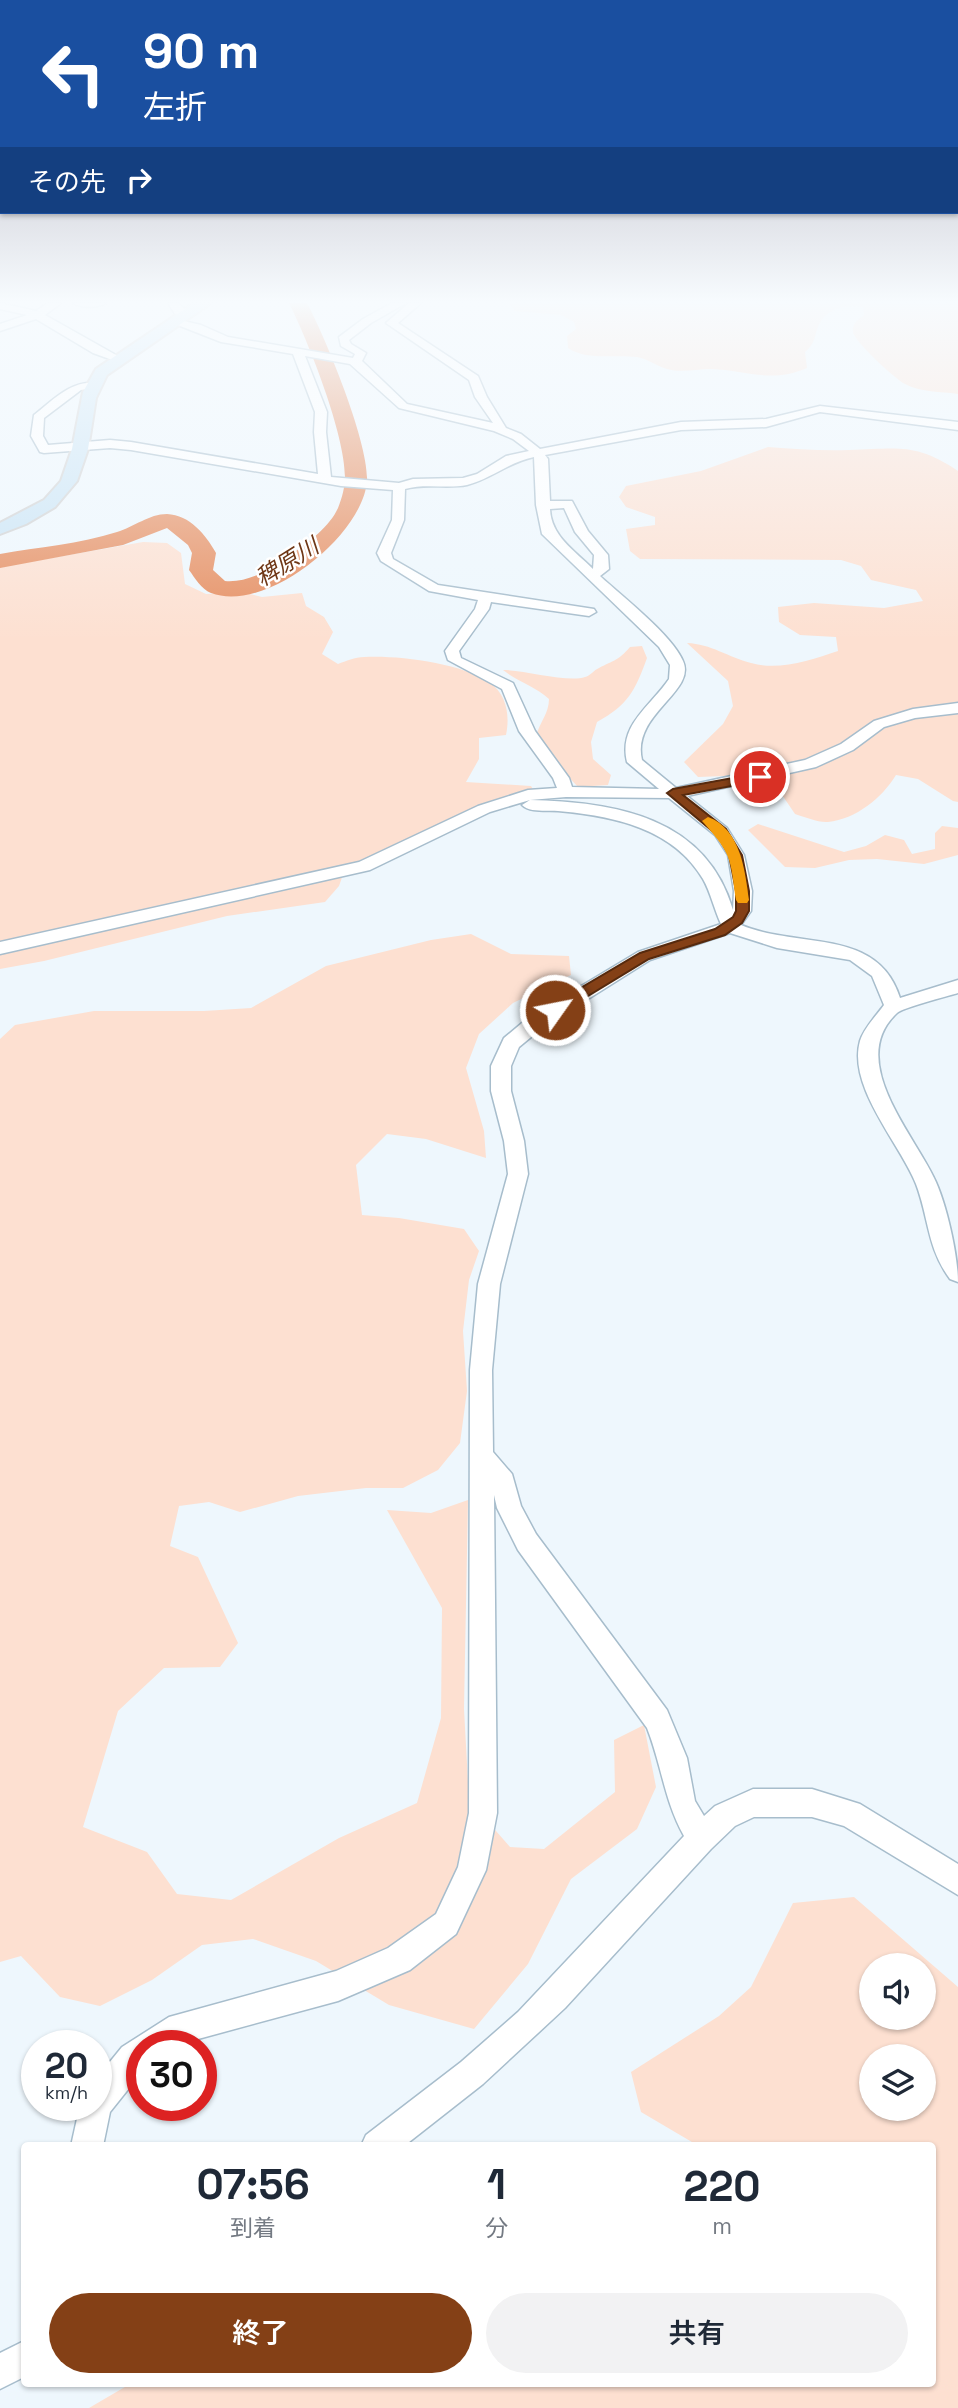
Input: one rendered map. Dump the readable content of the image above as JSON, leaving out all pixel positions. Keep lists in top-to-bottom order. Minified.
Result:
{"water":["稗原川"],"page":{"turn":["90 m","左折"],"then":"その先","speed":"20 km/h","limit":"30","eta":["07:56","到着","1","分","220","m"],"buttons":["終了","共有"]}}
